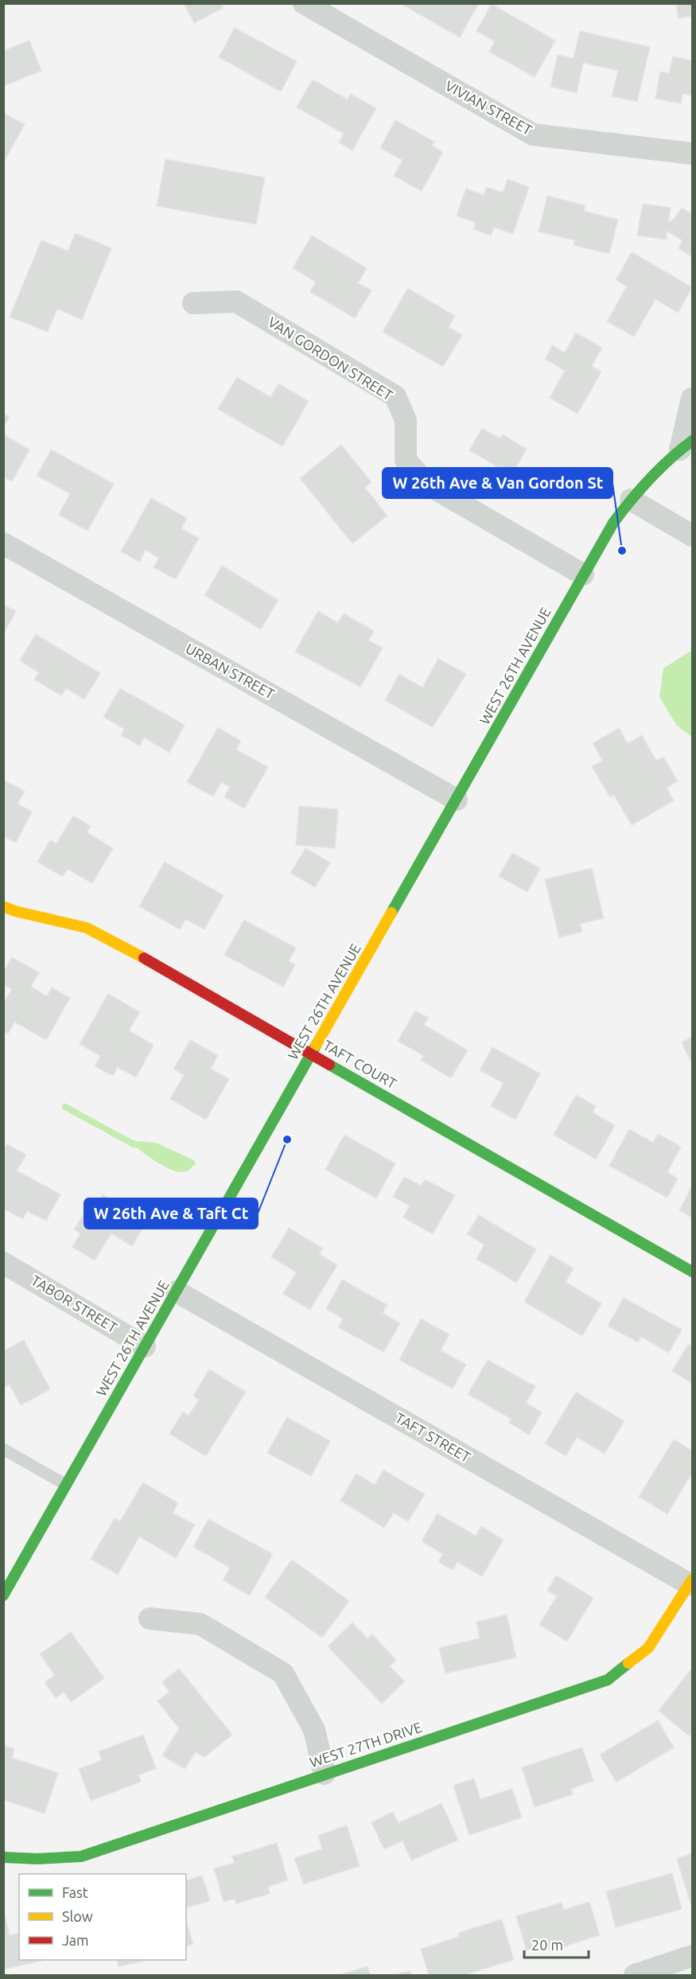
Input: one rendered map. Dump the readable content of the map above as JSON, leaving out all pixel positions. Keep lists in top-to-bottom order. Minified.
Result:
{"streets":{"street":["VIVIAN STREET","VAN GORDON STREET","WEST 26TH AVENUE","URBAN STREET","TAFT COURT","TABOR STREET","TAFT STREET","WEST 27TH DRIVE"]},"crossings":[["VAN GORDON STREET","WEST 26TH AVENUE"],["WEST 26TH AVENUE","URBAN STREET"],["WEST 26TH AVENUE","TAFT COURT"],["WEST 26TH AVENUE","TABOR STREET"],["WEST 26TH AVENUE","TAFT STREET"],["TAFT STREET","WEST 27TH DRIVE"]],"places":["W 26th Ave & Van Gordon St","W 26th Ave & Taft Ct"],"legend":["Fast","Slow","Jam"],"scale_bar":"20 m"}
